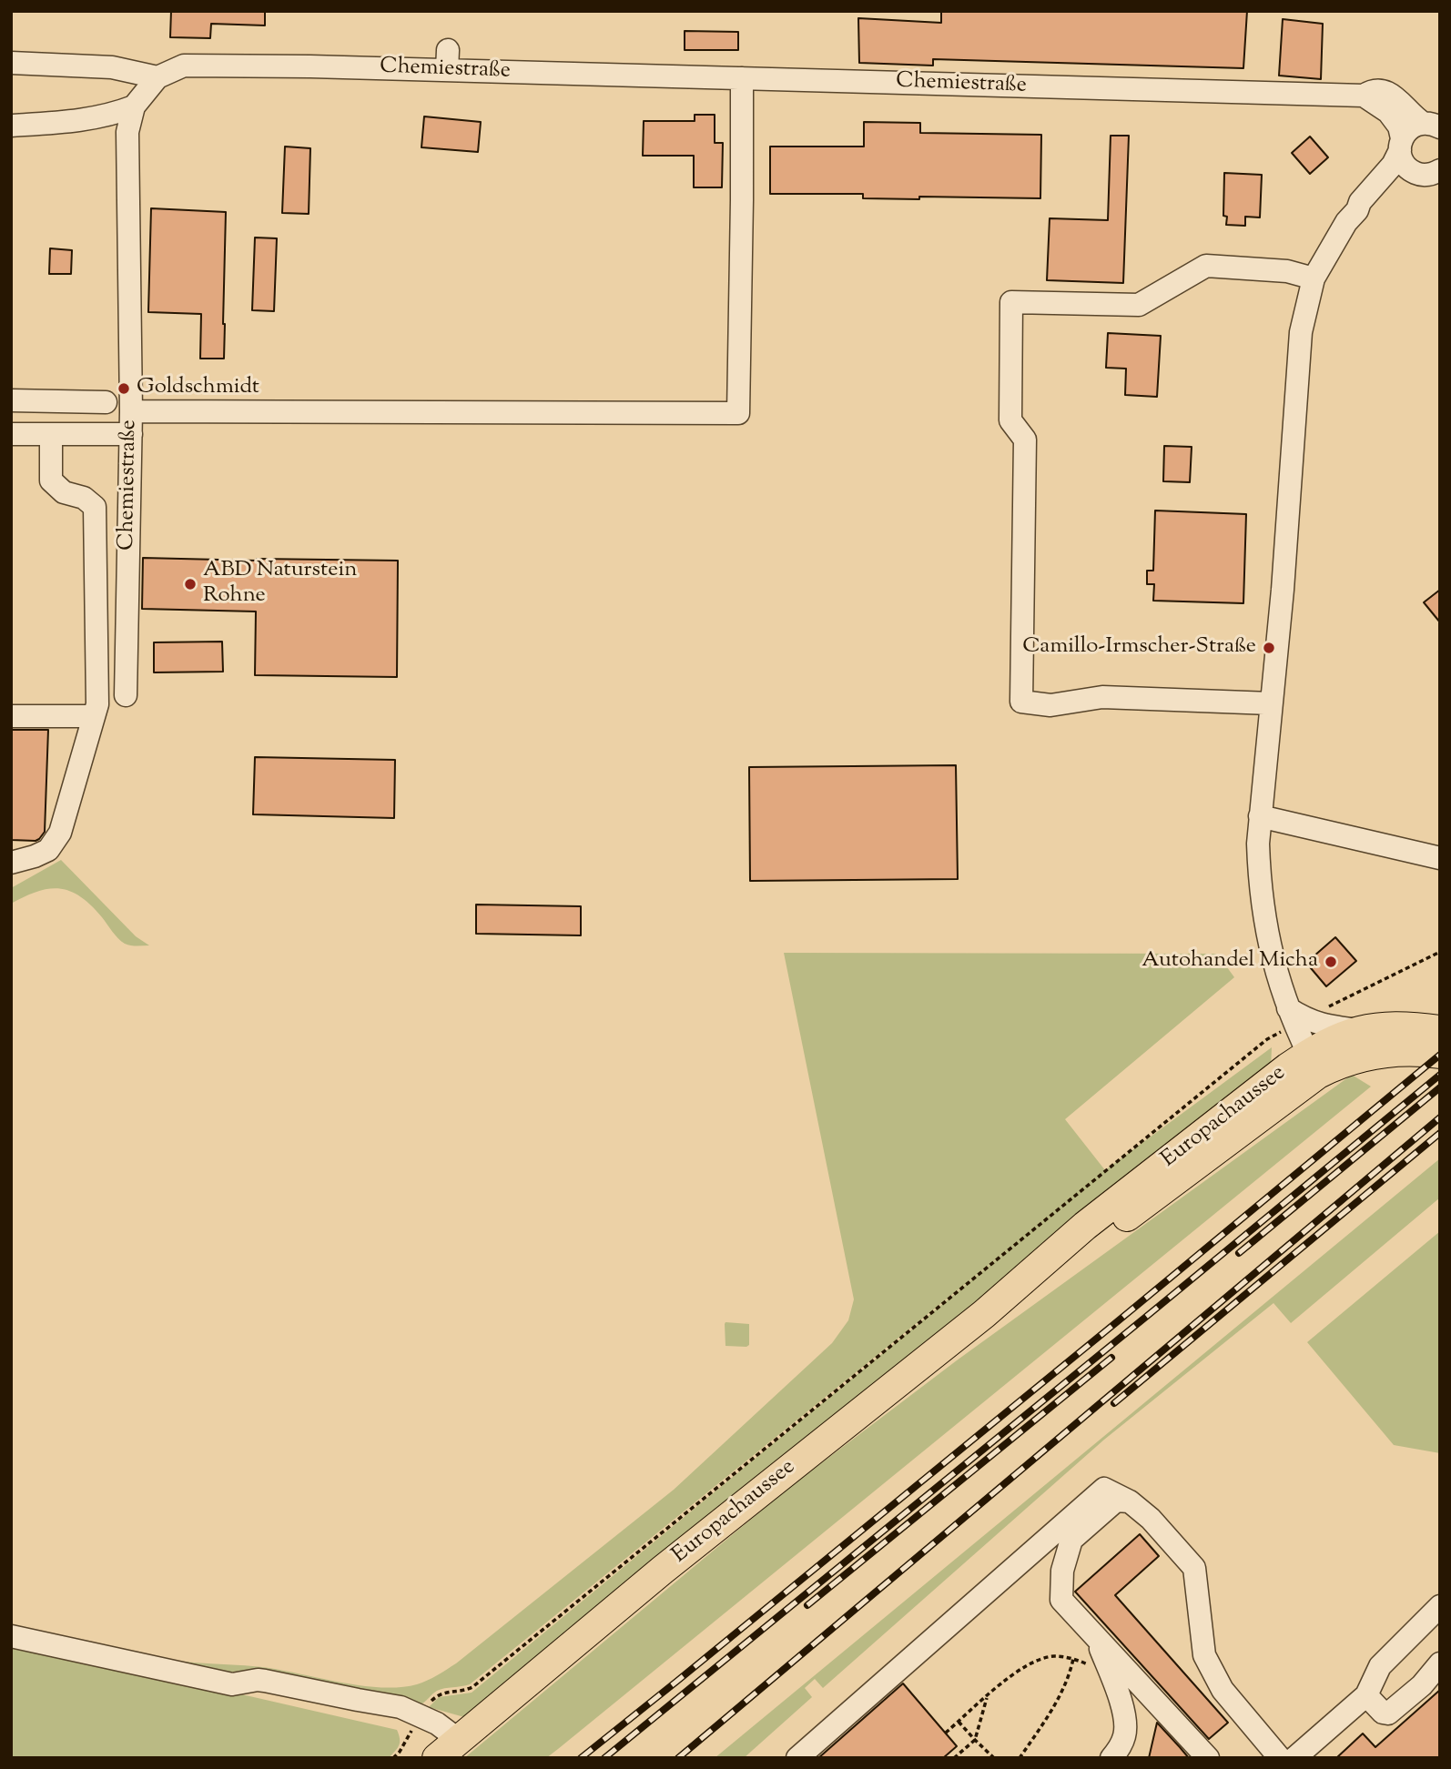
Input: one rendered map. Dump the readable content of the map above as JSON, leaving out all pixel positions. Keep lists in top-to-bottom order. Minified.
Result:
{"streets":{"main road":["Europachaussee"],"street":["Chemiestraße"]},"places":["Goldschmidt","ABD Naturstein Rohne","Camillo-Irmscher-Straße","Autohandel Micha"]}
